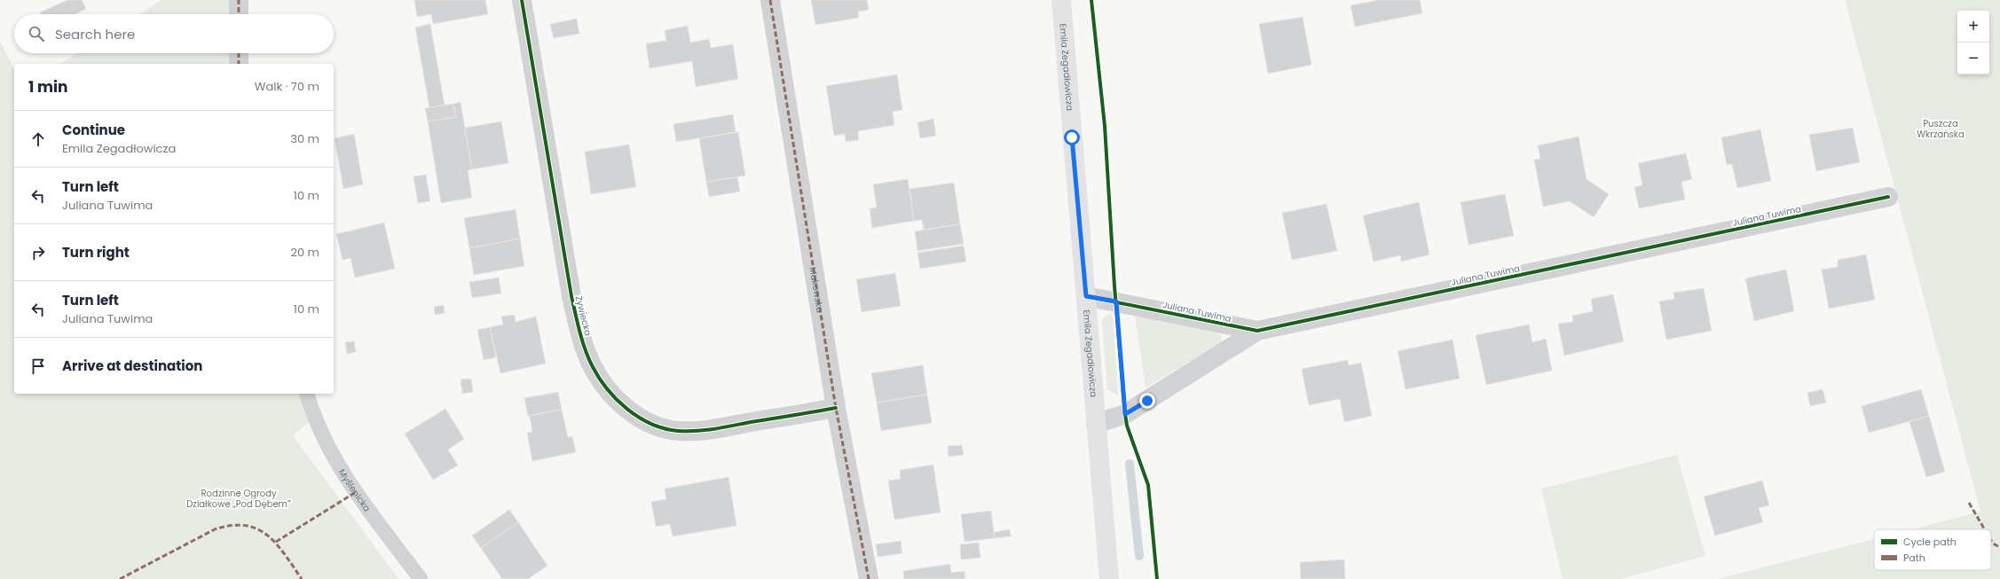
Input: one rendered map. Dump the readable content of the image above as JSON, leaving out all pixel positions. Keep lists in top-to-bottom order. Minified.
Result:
{"streets":{"main road":["Emila Zegadłowicza"],"street":["Juliana Tuwima","Makowska","Żywiecka"],"lane":["Myślenicka"]},"crossings":[["Emila Zegadłowicza","Juliana Tuwima"],["Makowska","Żywiecka"]],"parks":["Puszcza Wkrzańska","Rodzinne Ogrody Działkowe „Pod Dębem”"],"legend":["Cycle path","Path"],"page":{"map_buttons":["+","−"],"search":"Search here","heading":["1 min","Walk · 70 m"],"list":[["Continue","Emila Zegadłowicza","30 m"],["Turn left","Juliana Tuwima","10 m"],["Turn right","20 m"],["Turn left","Juliana Tuwima","10 m"],"Arrive at destination"]}}
